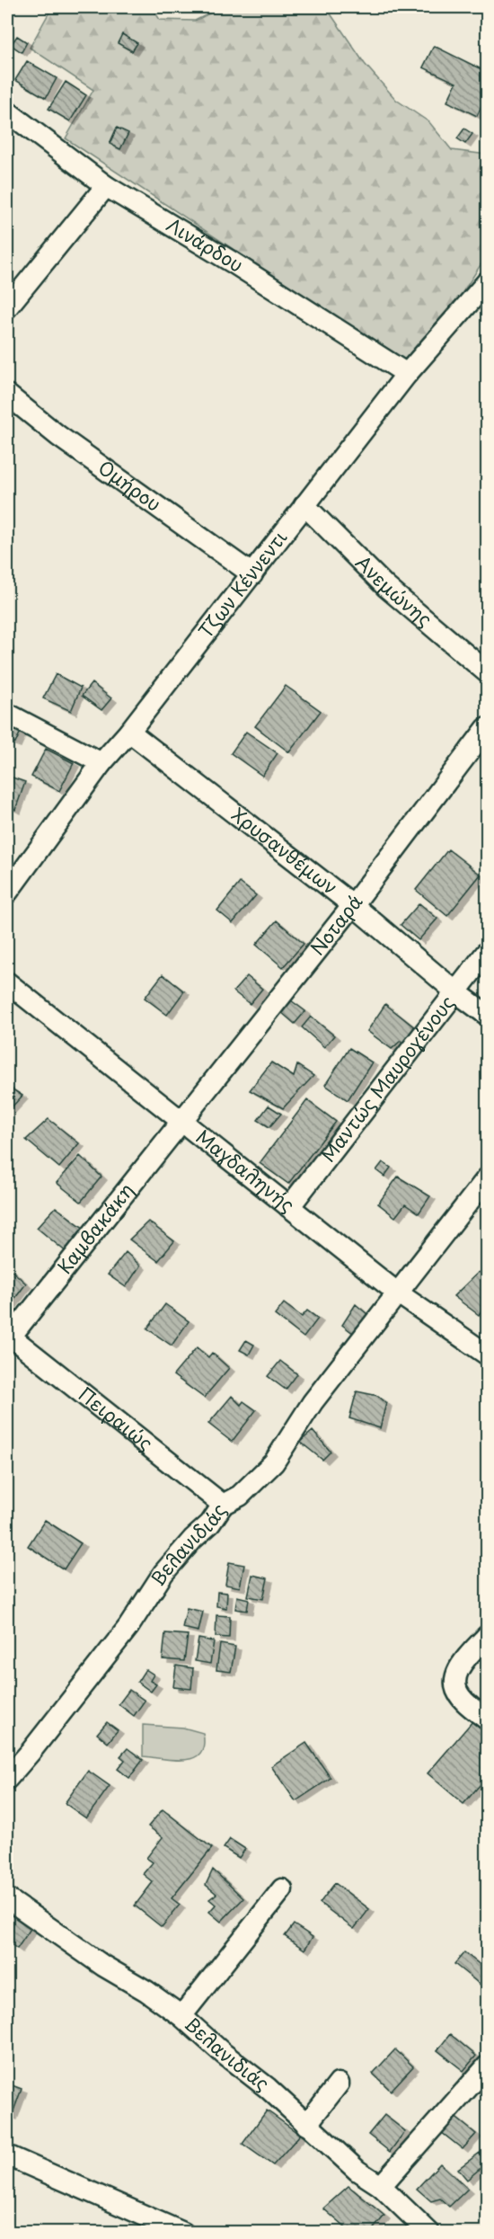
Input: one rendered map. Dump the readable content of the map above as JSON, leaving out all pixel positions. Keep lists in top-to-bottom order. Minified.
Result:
{"streets":{"street":["Λινάρδου","Ομήρου","Τζων Κέννεντι","Ανεμώνης","Χρυσανθέμων","Νοταρά","Μαντώς Μαυρογένους","Μαγδαληνής","Καμβακάκη","Πειραιώς","Βελανιδιάς"]},"crossings":[["Λινάρδου","Τζων Κέννεντι"],["Ομήρου","Τζων Κέννεντι"],["Τζων Κέννεντι","Ανεμώνης"],["Τζων Κέννεντι","Χρυσανθέμων"],["Χρυσανθέμων","Νοταρά"],["Χρυσανθέμων","Μαντώς Μαυρογένους"],["Νοταρά","Μαγδαληνής"],["Νοταρά","Καμβακάκη"],["Μαντώς Μαυρογένους","Μαγδαληνής"],["Μαγδαληνής","Καμβακάκη"],["Μαγδαληνής","Βελανιδιάς"],["Καμβακάκη","Πειραιώς"],["Πειραιώς","Βελανιδιάς"]]}
